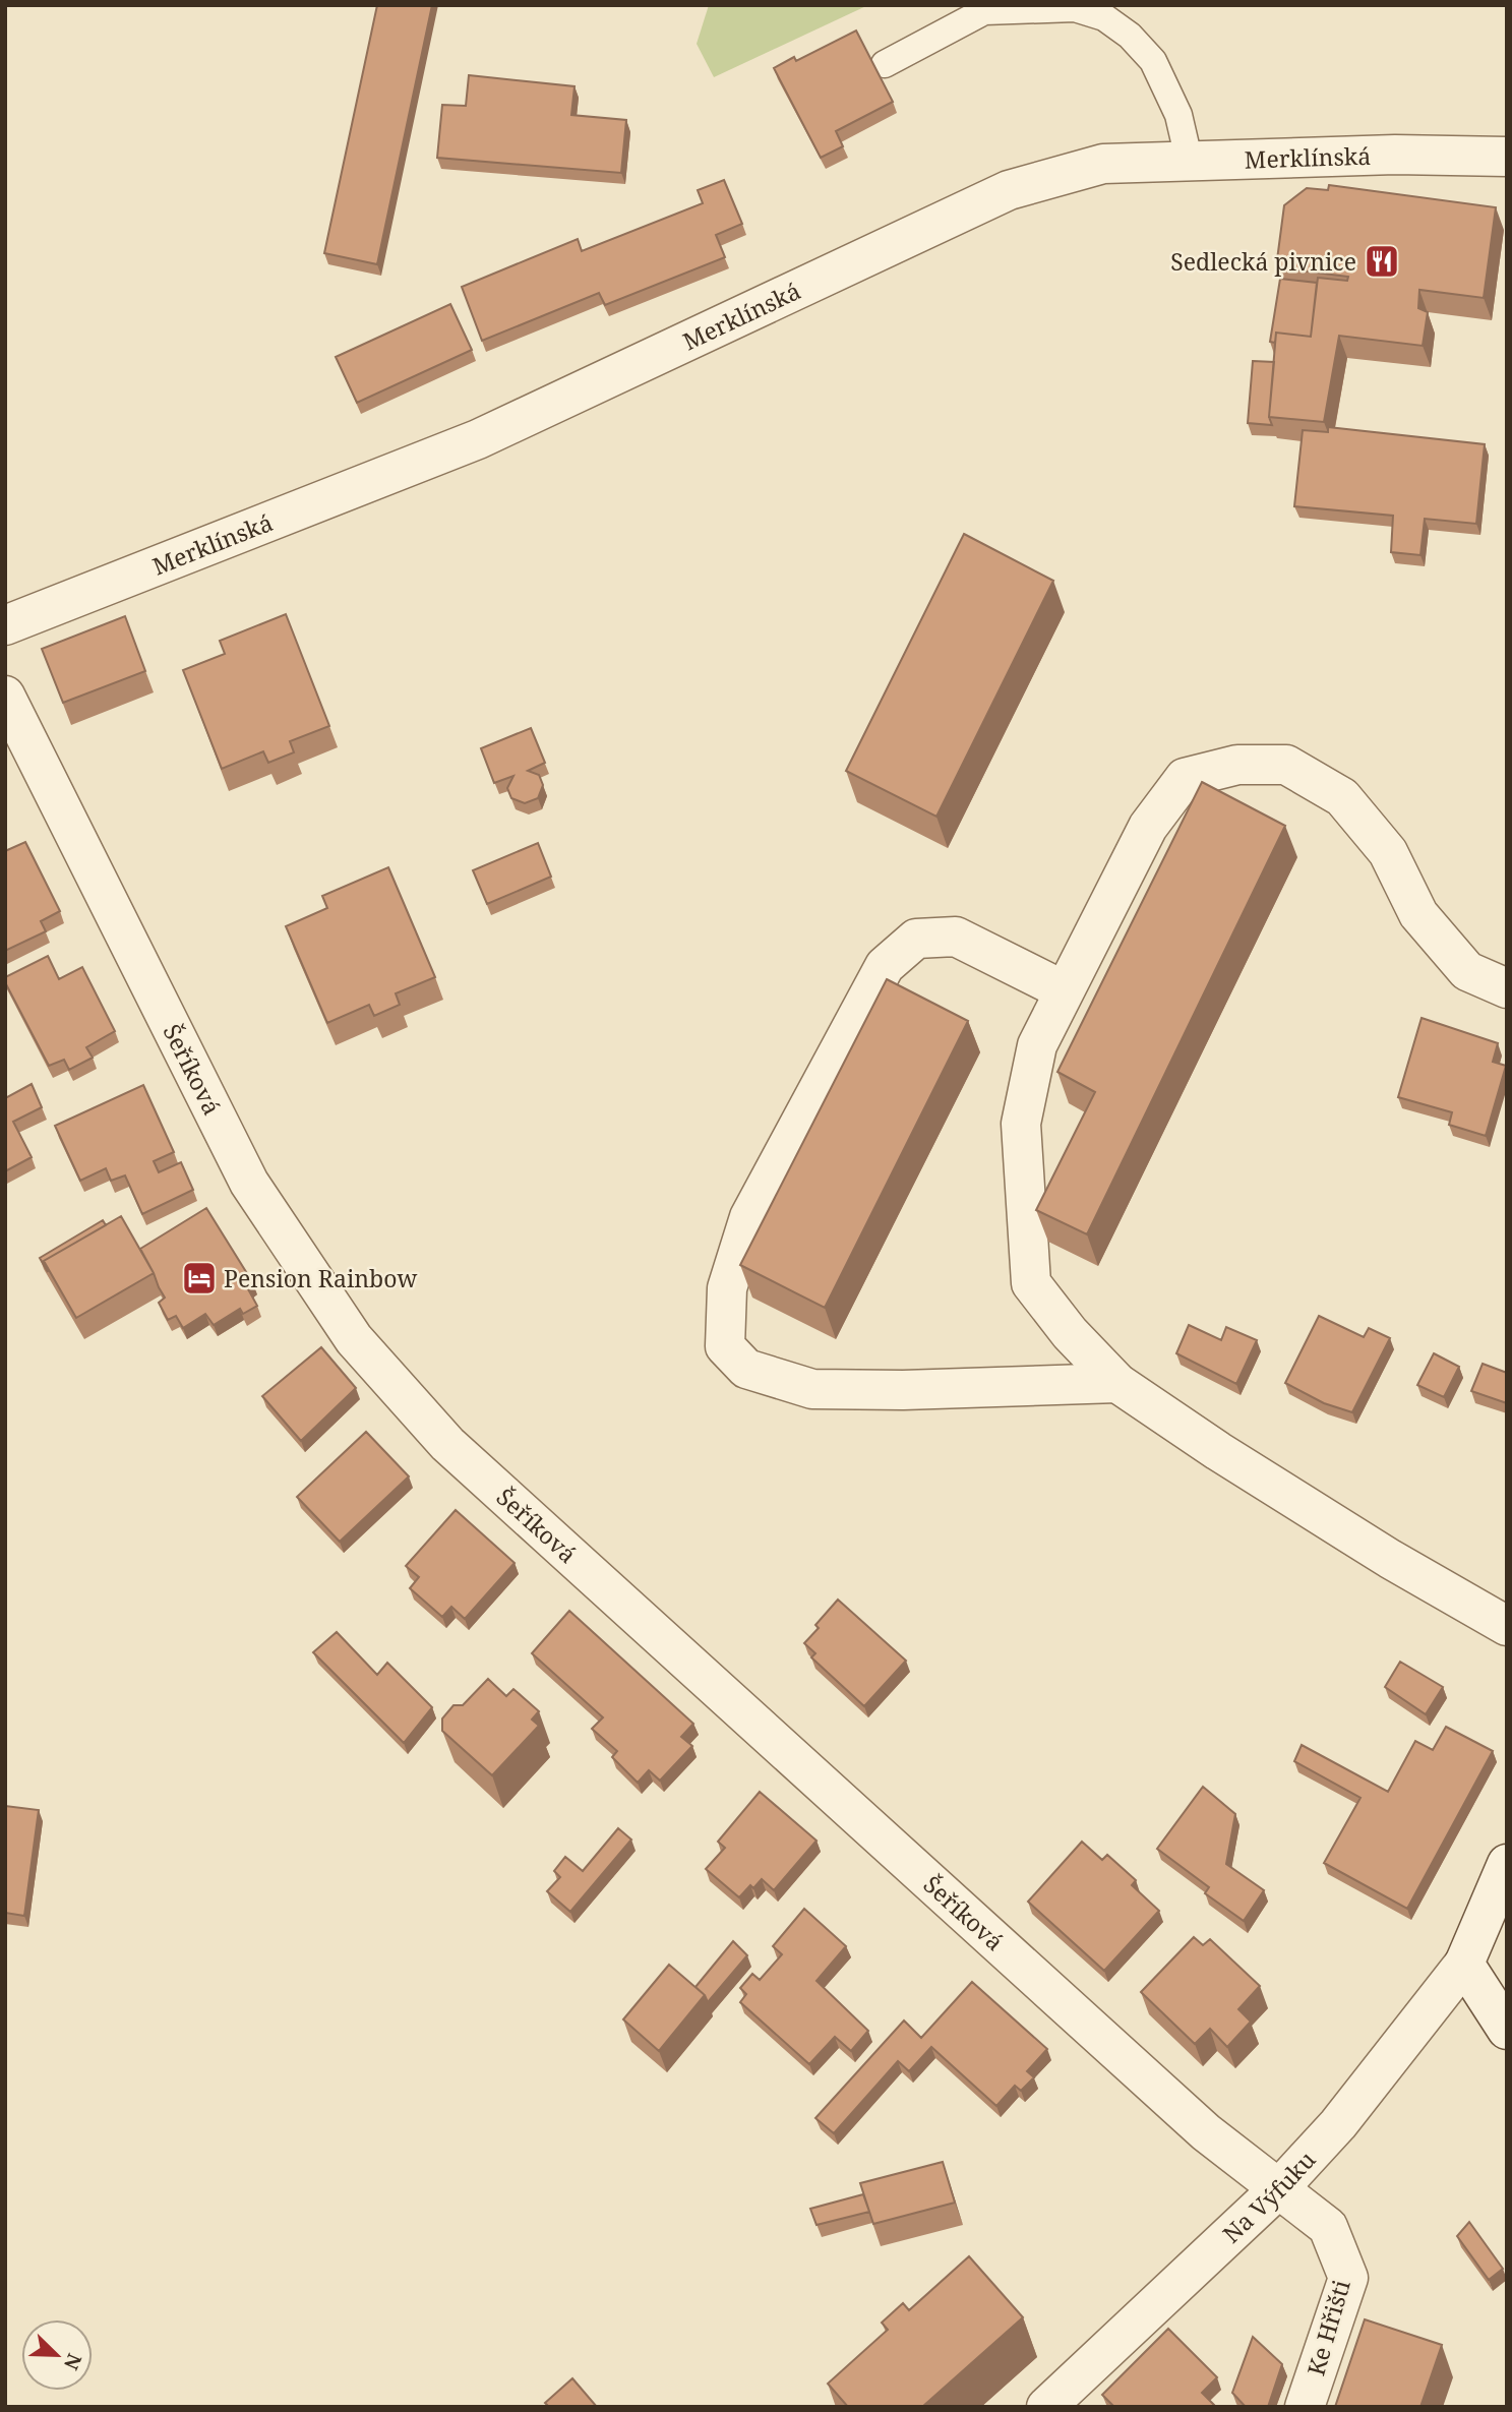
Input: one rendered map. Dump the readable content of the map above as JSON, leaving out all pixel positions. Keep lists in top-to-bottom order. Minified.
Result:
{"streets":{"street":["Merklínská","Šeříková","Na Výfuku","Ke Hřišti"]},"crossings":[["Šeříková","Na Výfuku"],["Šeříková","Ke Hřišti"],["Na Výfuku","Ke Hřišti"]],"places":{"restaurant":["Sedlecká pivnice"],"hotel":["Pension Rainbow"]},"north":"bottom right"}
